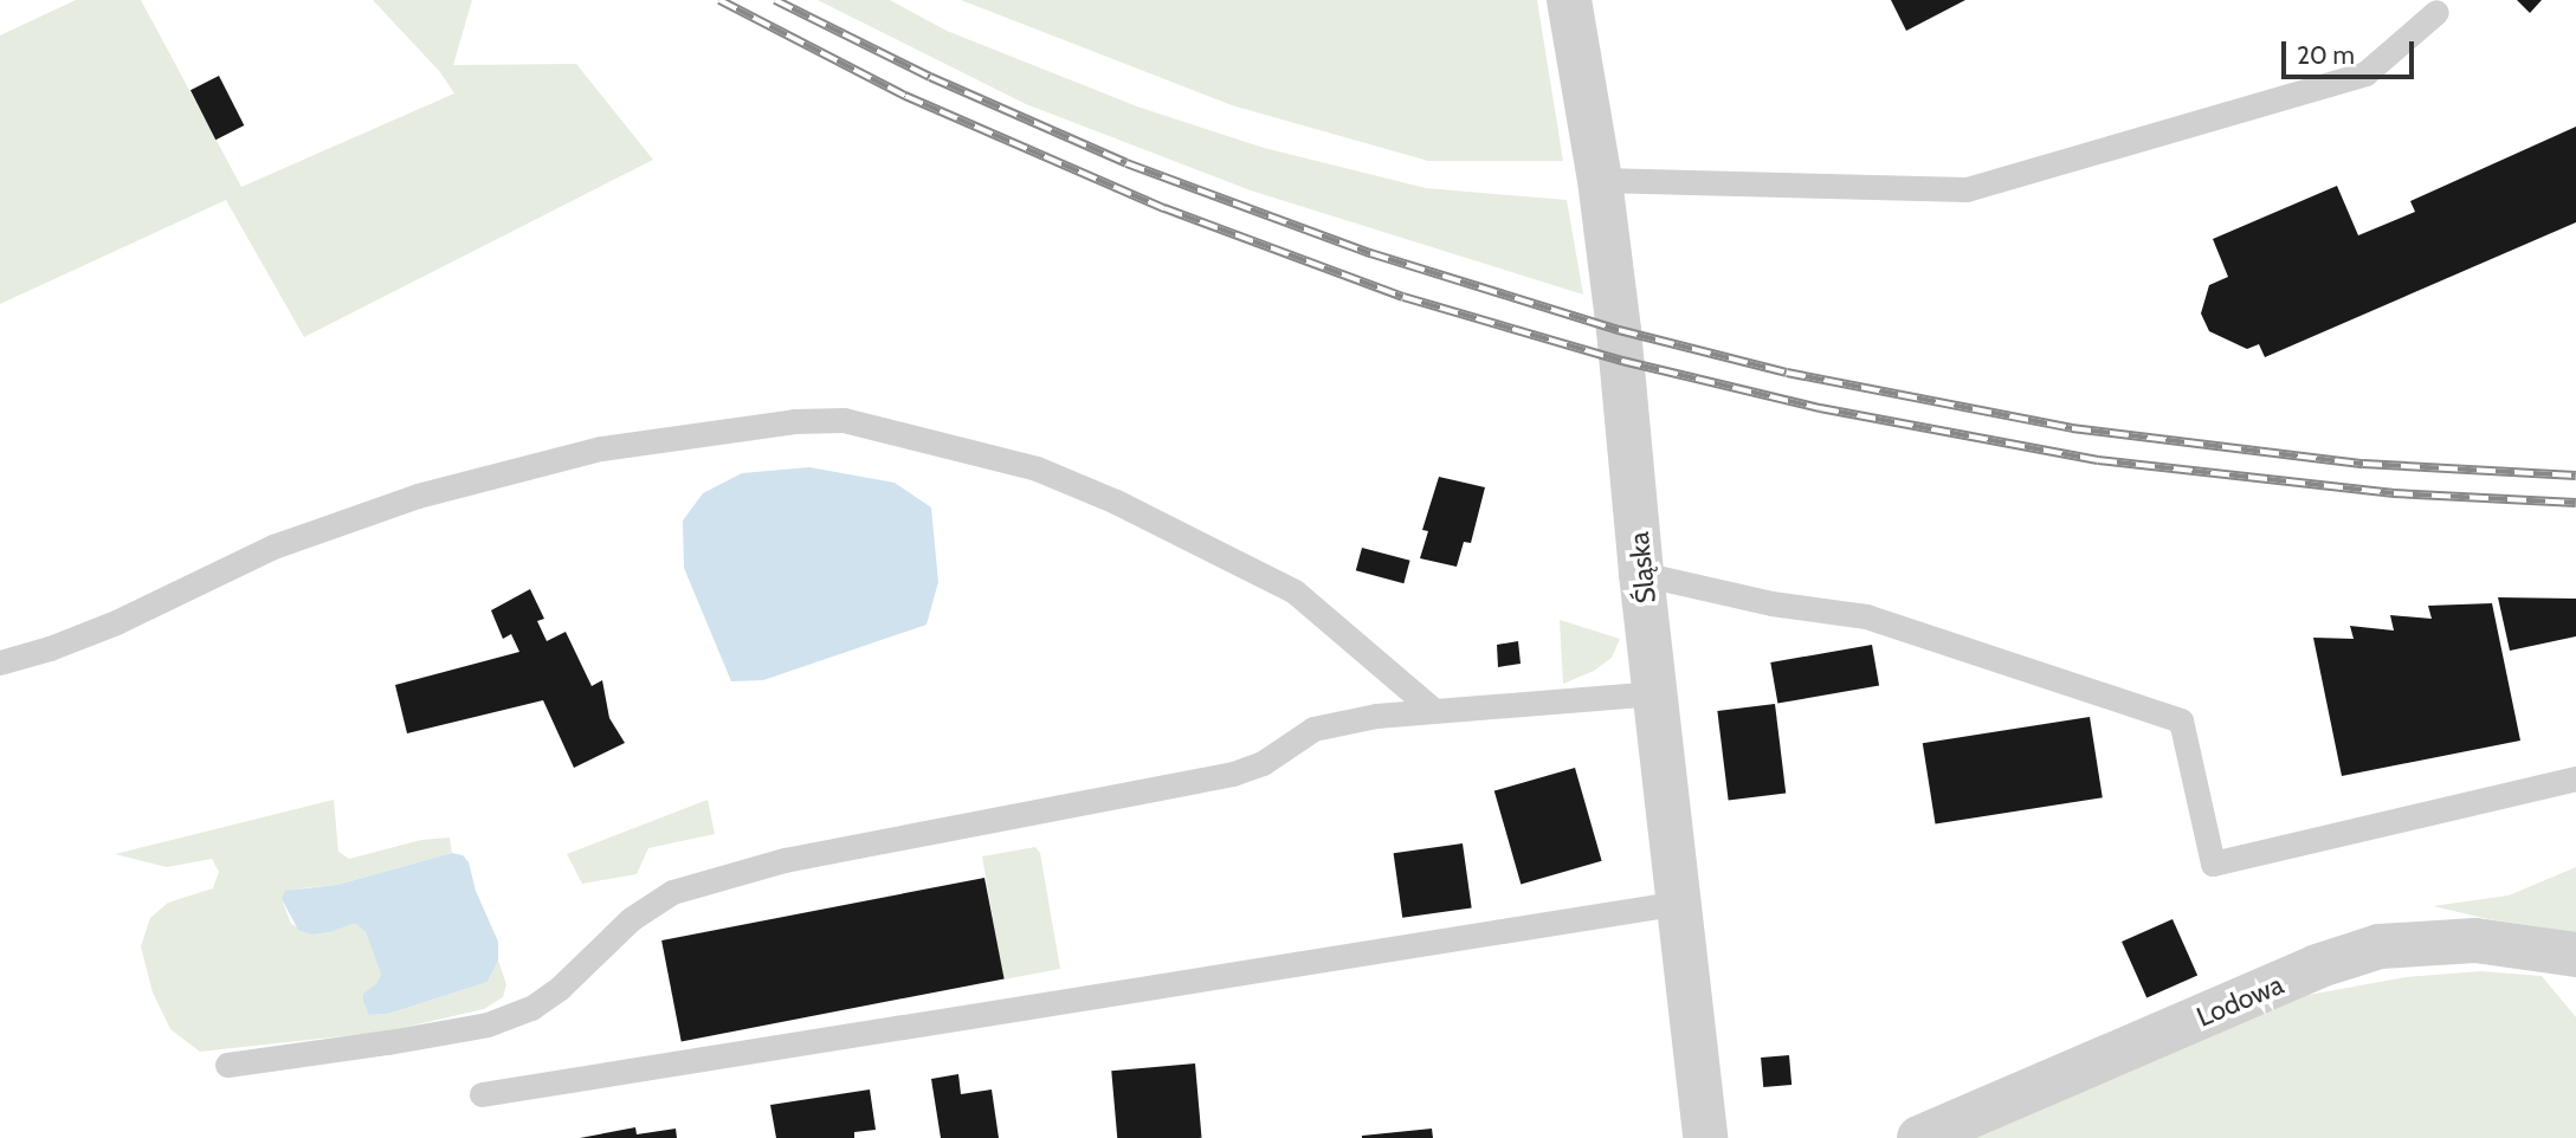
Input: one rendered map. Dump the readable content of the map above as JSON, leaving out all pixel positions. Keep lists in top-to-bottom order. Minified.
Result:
{"streets":{"street":["Śląska","Lodowa"]},"scale_bar":"20 m"}
